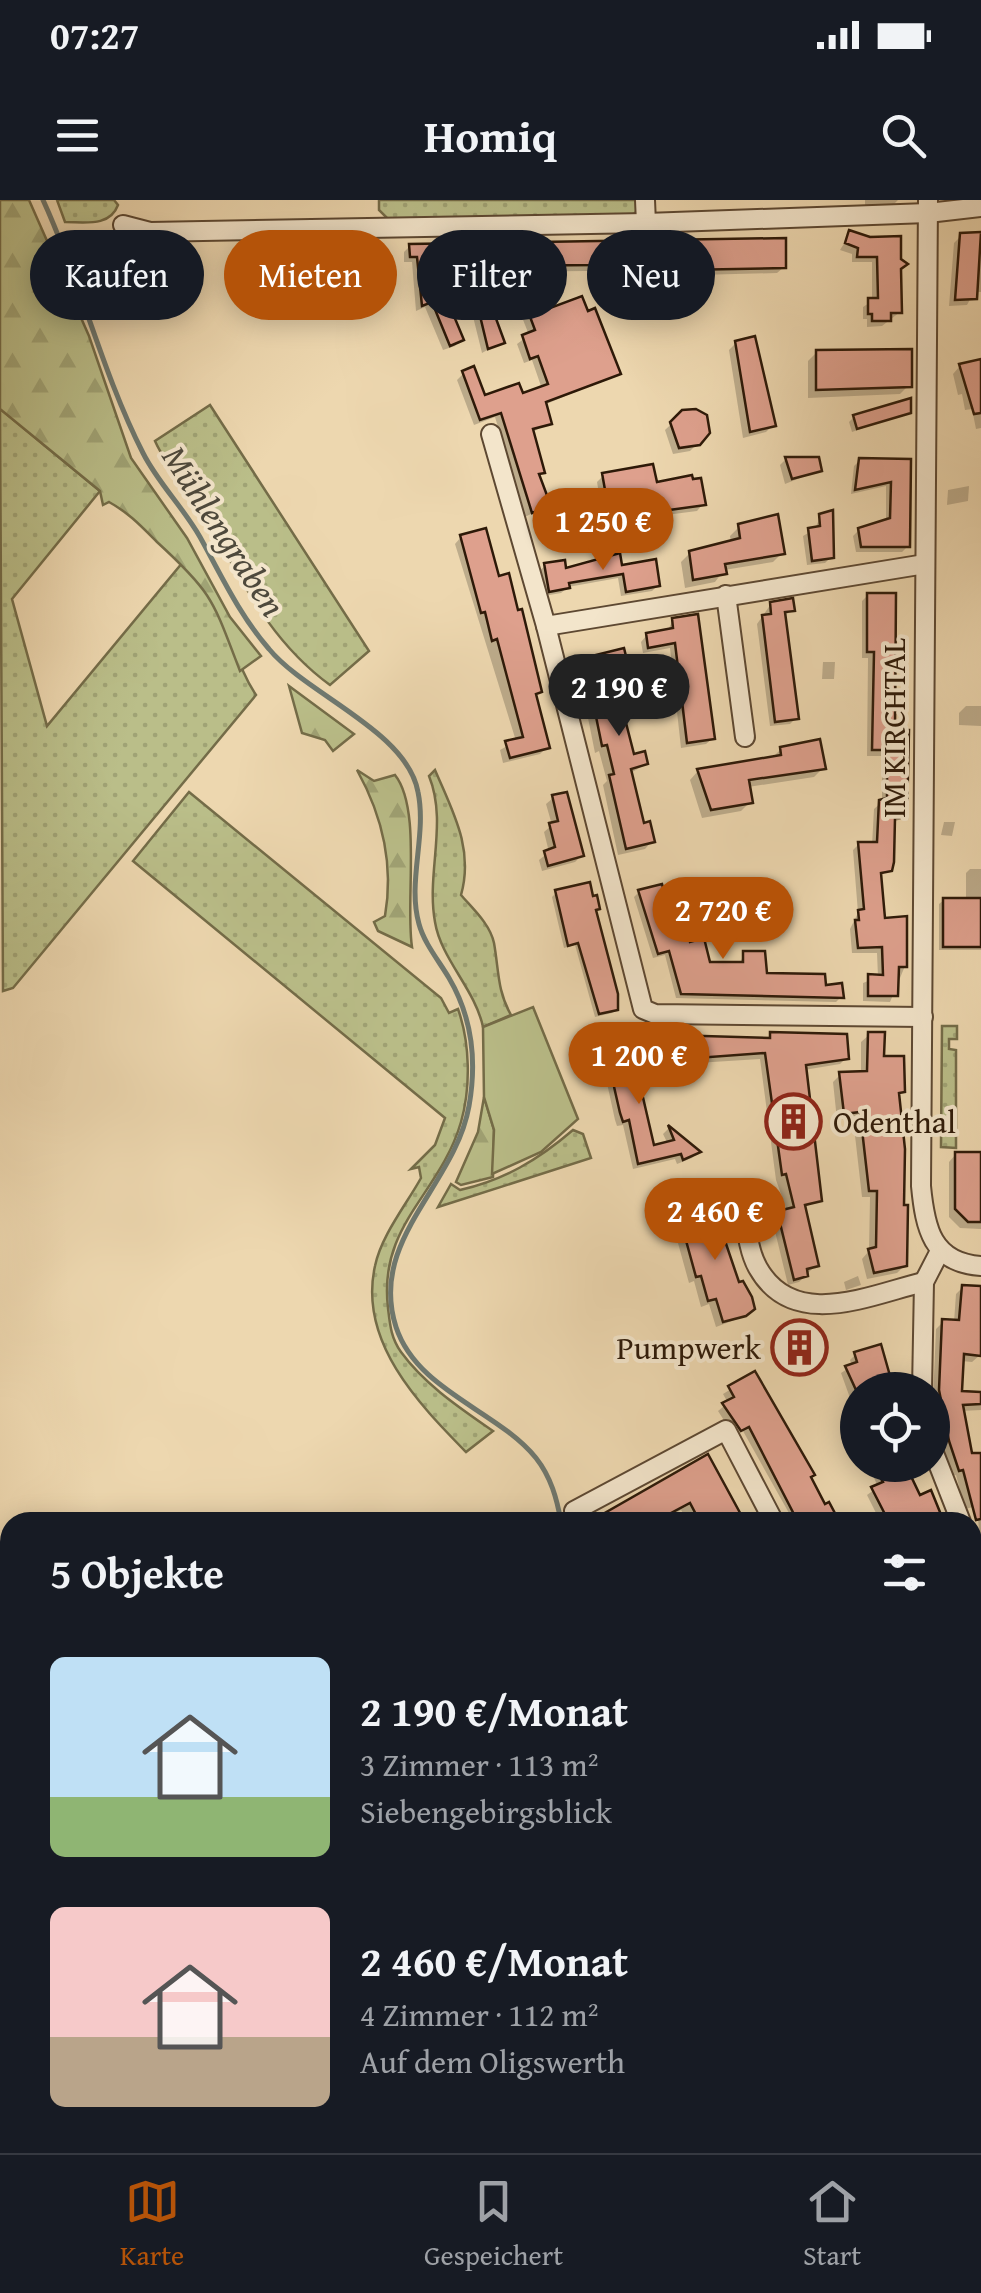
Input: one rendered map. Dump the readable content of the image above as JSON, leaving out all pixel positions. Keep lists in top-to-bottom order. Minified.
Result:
{"streets":{"street":["IM KIRCHTAL"]},"water":["Mühlengraben"],"places":{"building":["Odenthal","Pumpwerk"]},"page":{"status":"07:27","header":"Homiq","chip":["Kaufen","Mieten","Filter","Neu"],"price":["1 250 €","2 190 €","2 720 €","1 200 €","2 460 €"],"heading":"5 Objekte","list":[{"name":"2 190 €/Monat","note":"3 Zimmer · 113 m² · Siebengebirgsblick"},{"name":"2 460 €/Monat","note":"4 Zimmer · 112 m² · Auf dem Oligswerth"}],"tabs":["Karte","Gespeichert","Start"]}}
